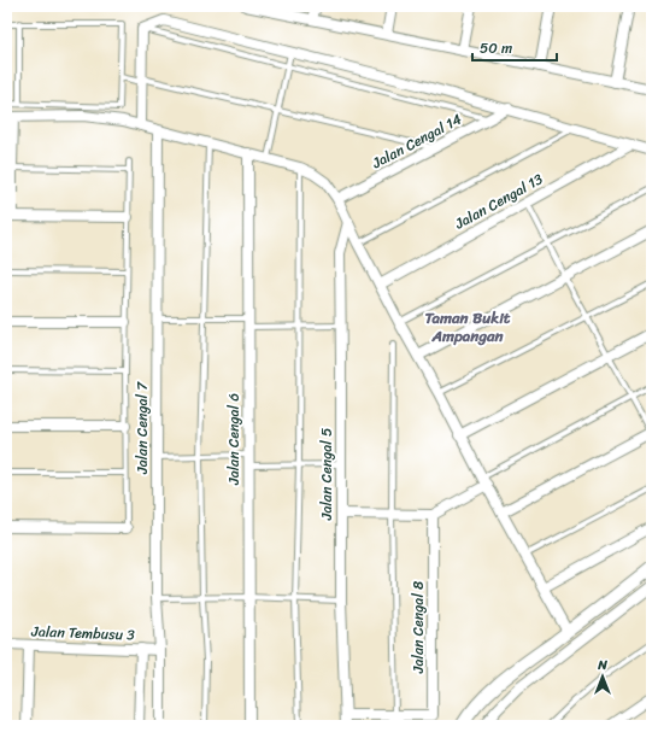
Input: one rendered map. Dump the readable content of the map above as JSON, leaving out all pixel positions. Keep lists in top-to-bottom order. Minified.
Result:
{"streets":{"street":["Jalan Cengal 14","Jalan Cengal 13","Jalan Cengal 7","Jalan Cengal 6","Jalan Cengal 5","Jalan Cengal 8","Jalan Tembusu 3"]},"crossings":[["Jalan Cengal 7","Jalan Tembusu 3"],["Jalan Cengal 5","Jalan Cengal 8"]],"districts":["Taman Bukit Ampangan"],"scale_bar":"50 m","north":"top"}
